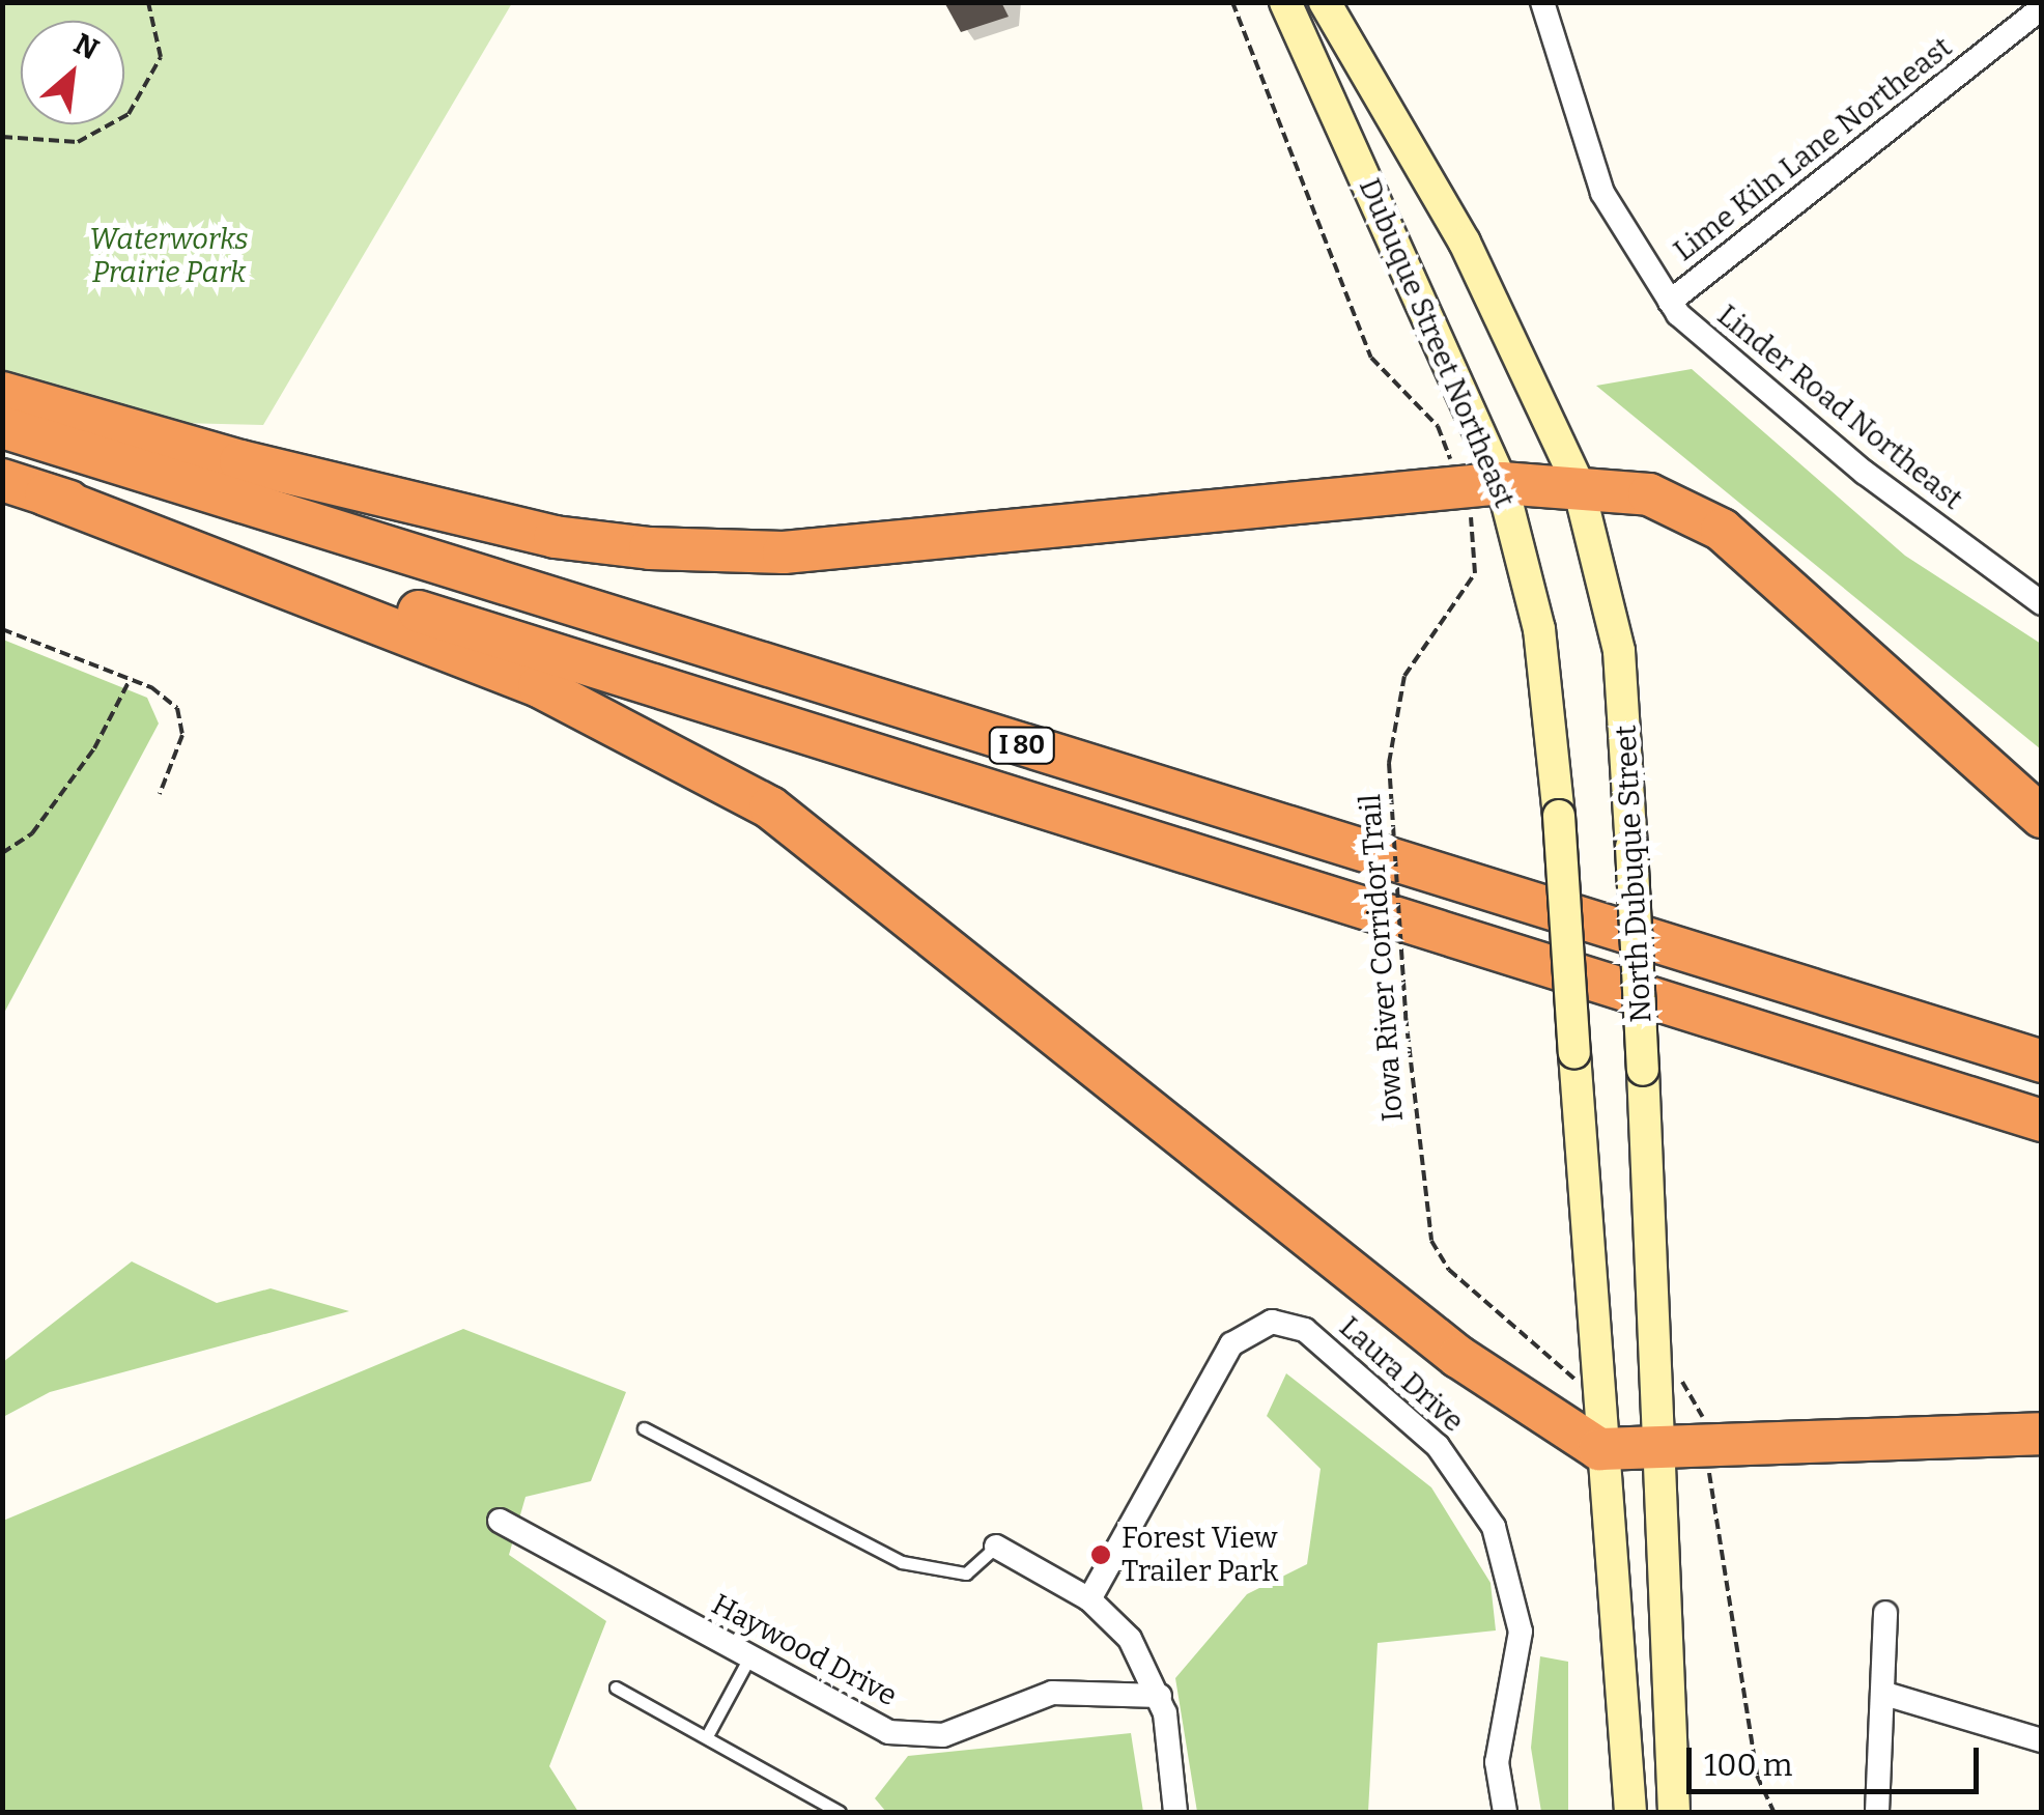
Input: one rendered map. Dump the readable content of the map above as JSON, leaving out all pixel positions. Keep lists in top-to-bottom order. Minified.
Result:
{"streets":{"highway":["I 80"],"main road":["Dubuque Street Northeast","North Dubuque Street"],"street":["Lime Kiln Lane Northeast","Linder Road Northeast","Laura Drive","Haywood Drive"],"path":["Iowa River Corridor Trail"]},"crossings":[["Lime Kiln Lane Northeast","Linder Road Northeast"],["Dubuque Street Northeast","Iowa River Corridor Trail"]],"parks":["Waterworks Prairie Park"],"places":["Forest View Trailer Park"],"scale_bar":"100 m","north":"top right"}
